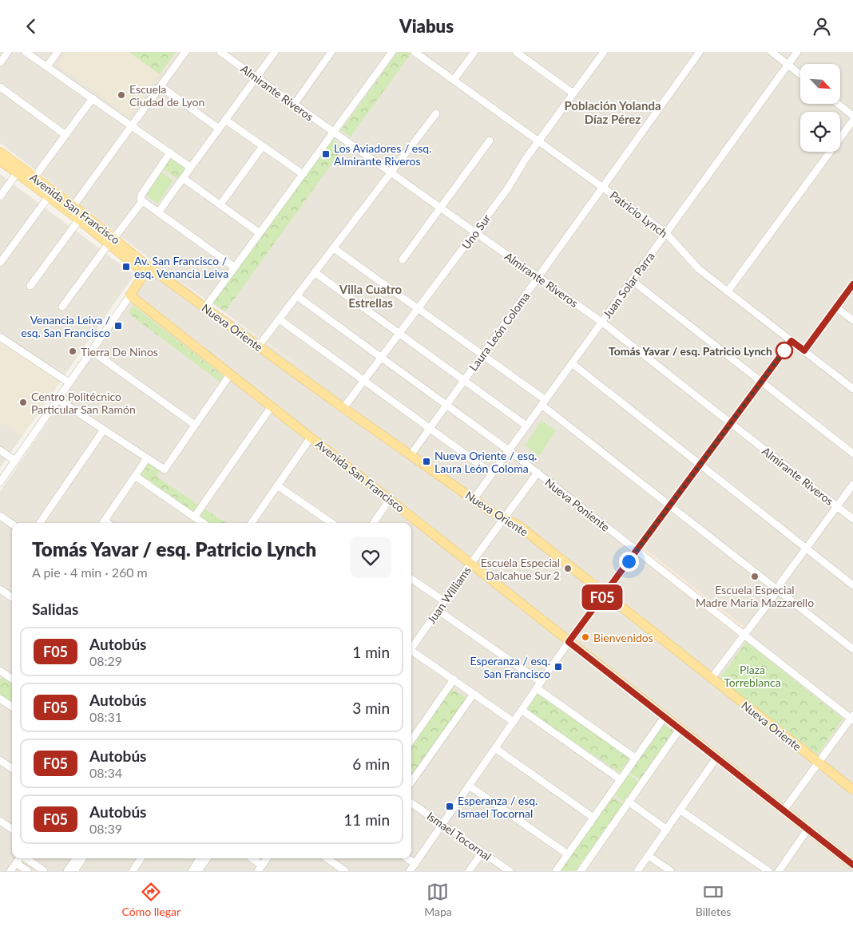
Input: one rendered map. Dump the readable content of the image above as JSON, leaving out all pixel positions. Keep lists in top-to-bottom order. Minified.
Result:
{"streets":{"main road":["Avenida San Francisco","Nueva Oriente"],"street":["Almirante Riveros","Patricio Lynch","Uno Sur","Juan Solar Parra","Laura León Coloma","Nueva Poniente","Juan Williams","Ismael Tocornal"]},"crossings":[["Almirante Riveros","Uno Sur"],["Almirante Riveros","Juan Solar Parra"],["Almirante Riveros","Laura León Coloma"],["Avenida San Francisco","Nueva Oriente"],["Avenida San Francisco","Juan Williams"],["Patricio Lynch","Uno Sur"],["Patricio Lynch","Juan Solar Parra"],["Patricio Lynch","Laura León Coloma"],["Uno Sur","Nueva Oriente"],["Uno Sur","Nueva Poniente"],["Juan Solar Parra","Nueva Oriente"],["Juan Solar Parra","Nueva Poniente"],["Nueva Oriente","Laura León Coloma"],["Nueva Oriente","Juan Williams"],["Laura León Coloma","Nueva Poniente"],["Nueva Poniente","Juan Williams"]],"districts":["Población Yolanda Díaz Pérez","Villa Cuatro Estrellas"],"parks":["Plaza Torreblanca"],"places":{"other":["Escuela Ciudad de Lyon","Tomás Yavar / esq. Patricio Lynch","Tierra De Ninos","Centro Politécnico Particular San Ramón","Escuela Especial Dalcahue Sur 2","Escuela Especial Madre María Mazzarello","Bienvenidos"],"transit":["Los Aviadores / esq. Almirante Riveros","Av. San Francisco / esq. Venancia Leiva","Venancia Leiva / esq. San Francisco","Nueva Oriente / esq. Laura León Coloma","Esperanza / esq. San Francisco","Esperanza / esq. Ismael Tocornal"]},"lines":["bus line F05"],"north":"bottom right","page":{"header":"Viabus","on_map":"F05","heading":[["Tomás Yavar / esq. Patricio Lynch","A pie · 4 min · 260 m"],"Salidas"],"list":[{"mark":"F05","name":"Autobús","note":"08:29","value":"1 min"},{"mark":"F05","name":"Autobús","note":"08:31","value":"3 min"},{"mark":"F05","name":"Autobús","note":"08:34","value":"6 min"},{"mark":"F05","name":"Autobús","note":"08:39","value":"11 min"}],"tabs":["Cómo llegar","Mapa","Billetes"]}}
